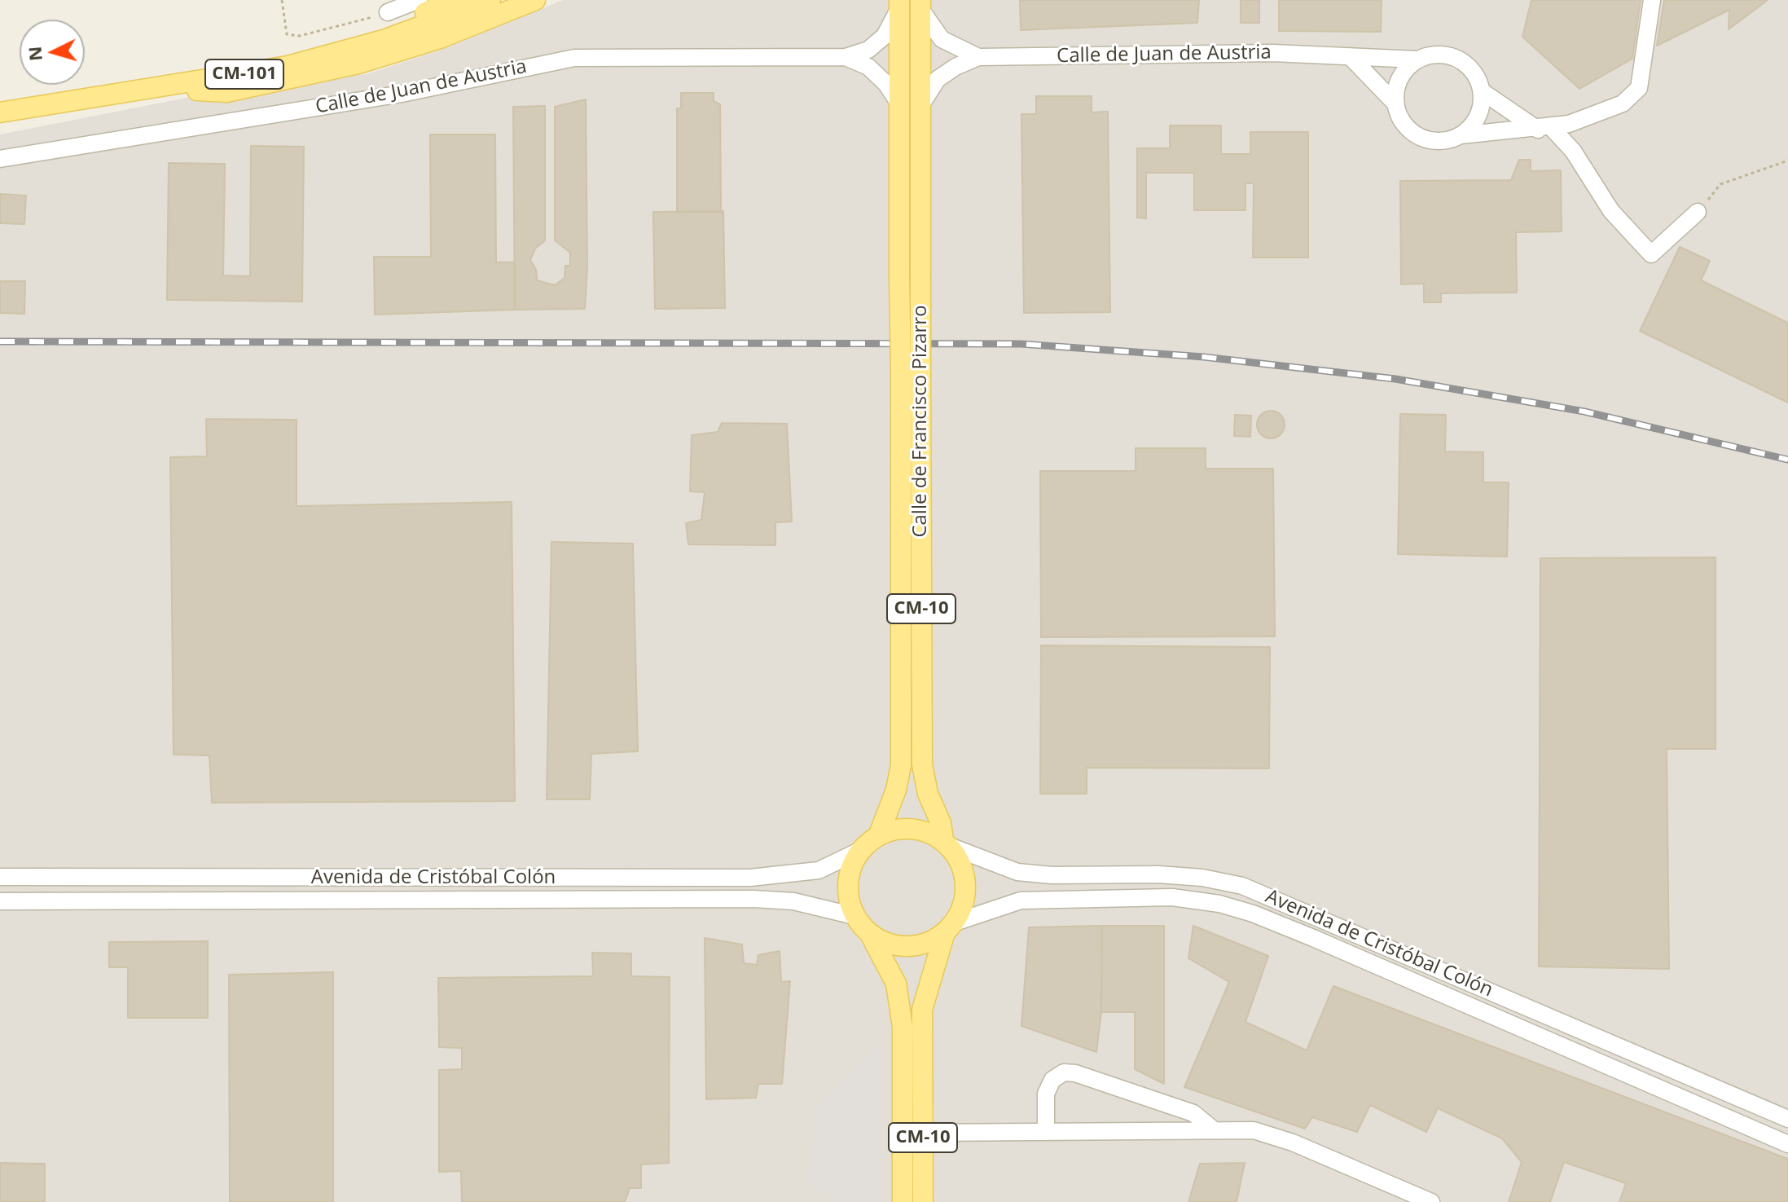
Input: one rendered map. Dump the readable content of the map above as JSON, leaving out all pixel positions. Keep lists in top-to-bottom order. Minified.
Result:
{"streets":{"main road":["CM-101","Calle de Francisco Pizarro","CM-10"],"street":["Calle de Juan de Austria","Avenida de Cristóbal Colón"]},"crossings":[["Calle de Francisco Pizarro","CM-10"],["Calle de Francisco Pizarro","Avenida de Cristóbal Colón"],["CM-10","Avenida de Cristóbal Colón"]],"north":"left"}
